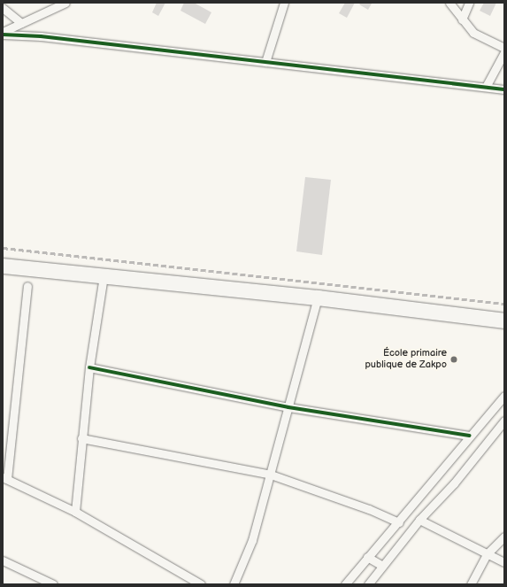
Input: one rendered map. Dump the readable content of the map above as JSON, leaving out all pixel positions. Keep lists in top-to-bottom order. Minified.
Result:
{"places":["École primaire publique de Zakpo"]}
